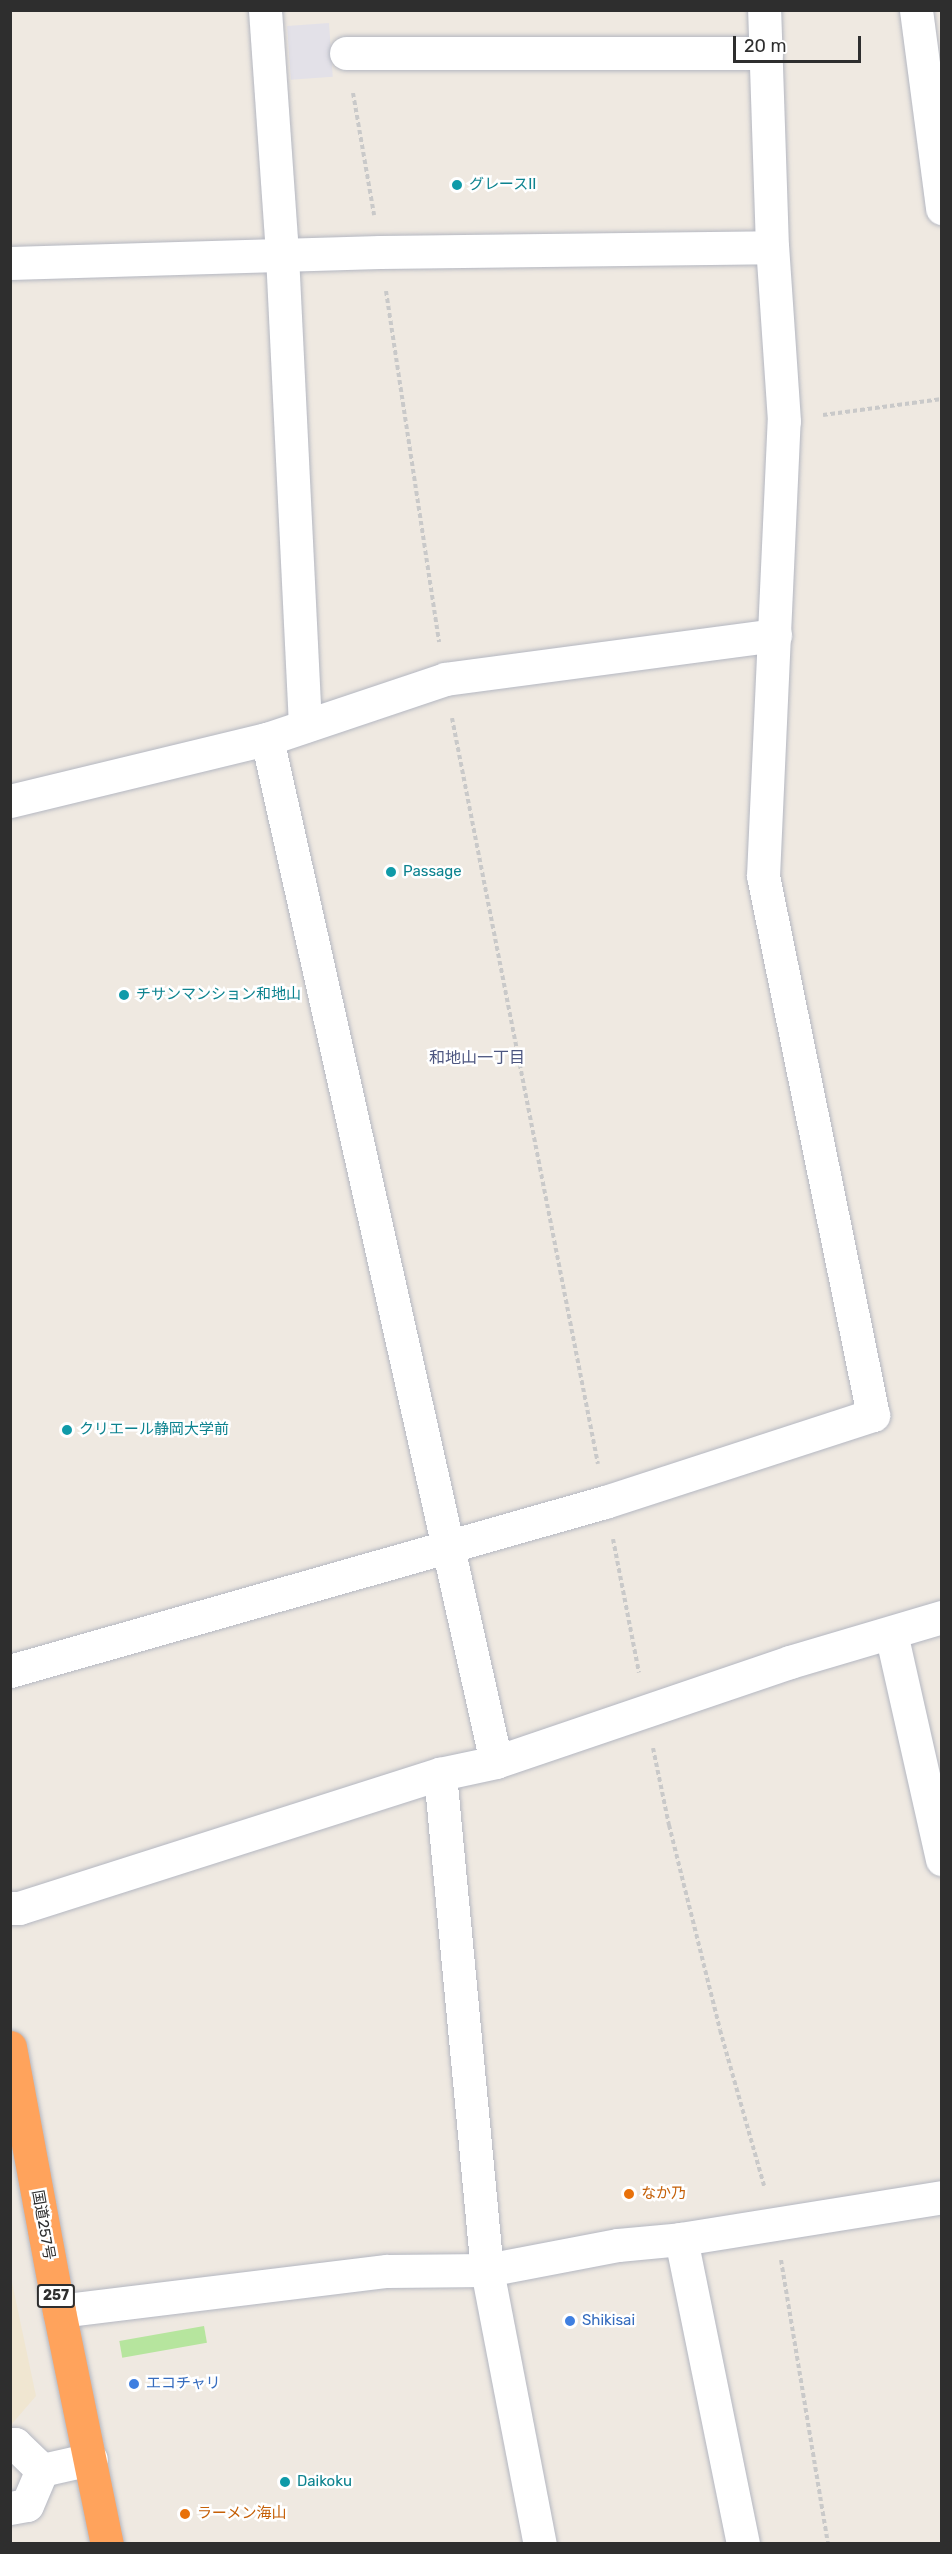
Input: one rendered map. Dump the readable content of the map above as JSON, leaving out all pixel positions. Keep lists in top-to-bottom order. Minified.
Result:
{"streets":{"highway":["国道257号","257"]},"districts":["和地山一丁目"],"places":["グレースII","Passage","チサンマンション和地山","クリエール静岡大学前","なか乃","Shikisai","エコチャリ","Daikoku","ラーメン海山"],"scale_bar":"20 m"}
